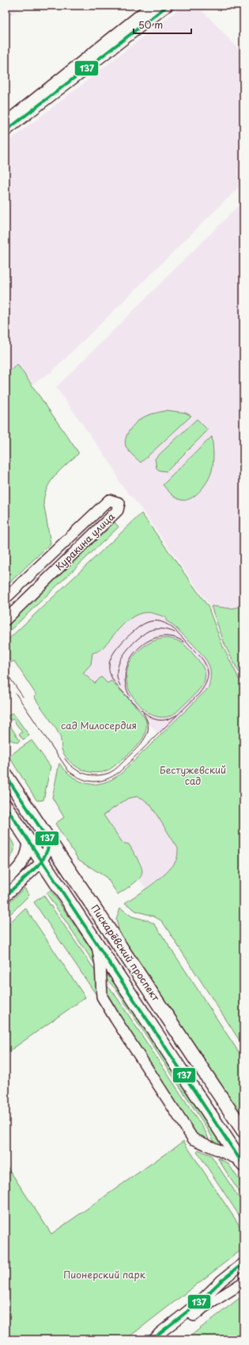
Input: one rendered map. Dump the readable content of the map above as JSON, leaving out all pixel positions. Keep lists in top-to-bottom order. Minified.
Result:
{"streets":{"main road":["Пискарёвский проспект"],"street":["Куракина улица"]},"parks":["сад Милосердия","Бестужевский сад","Пионерский парк"],"lines":["transit line 137"],"scale_bar":"50 m"}
